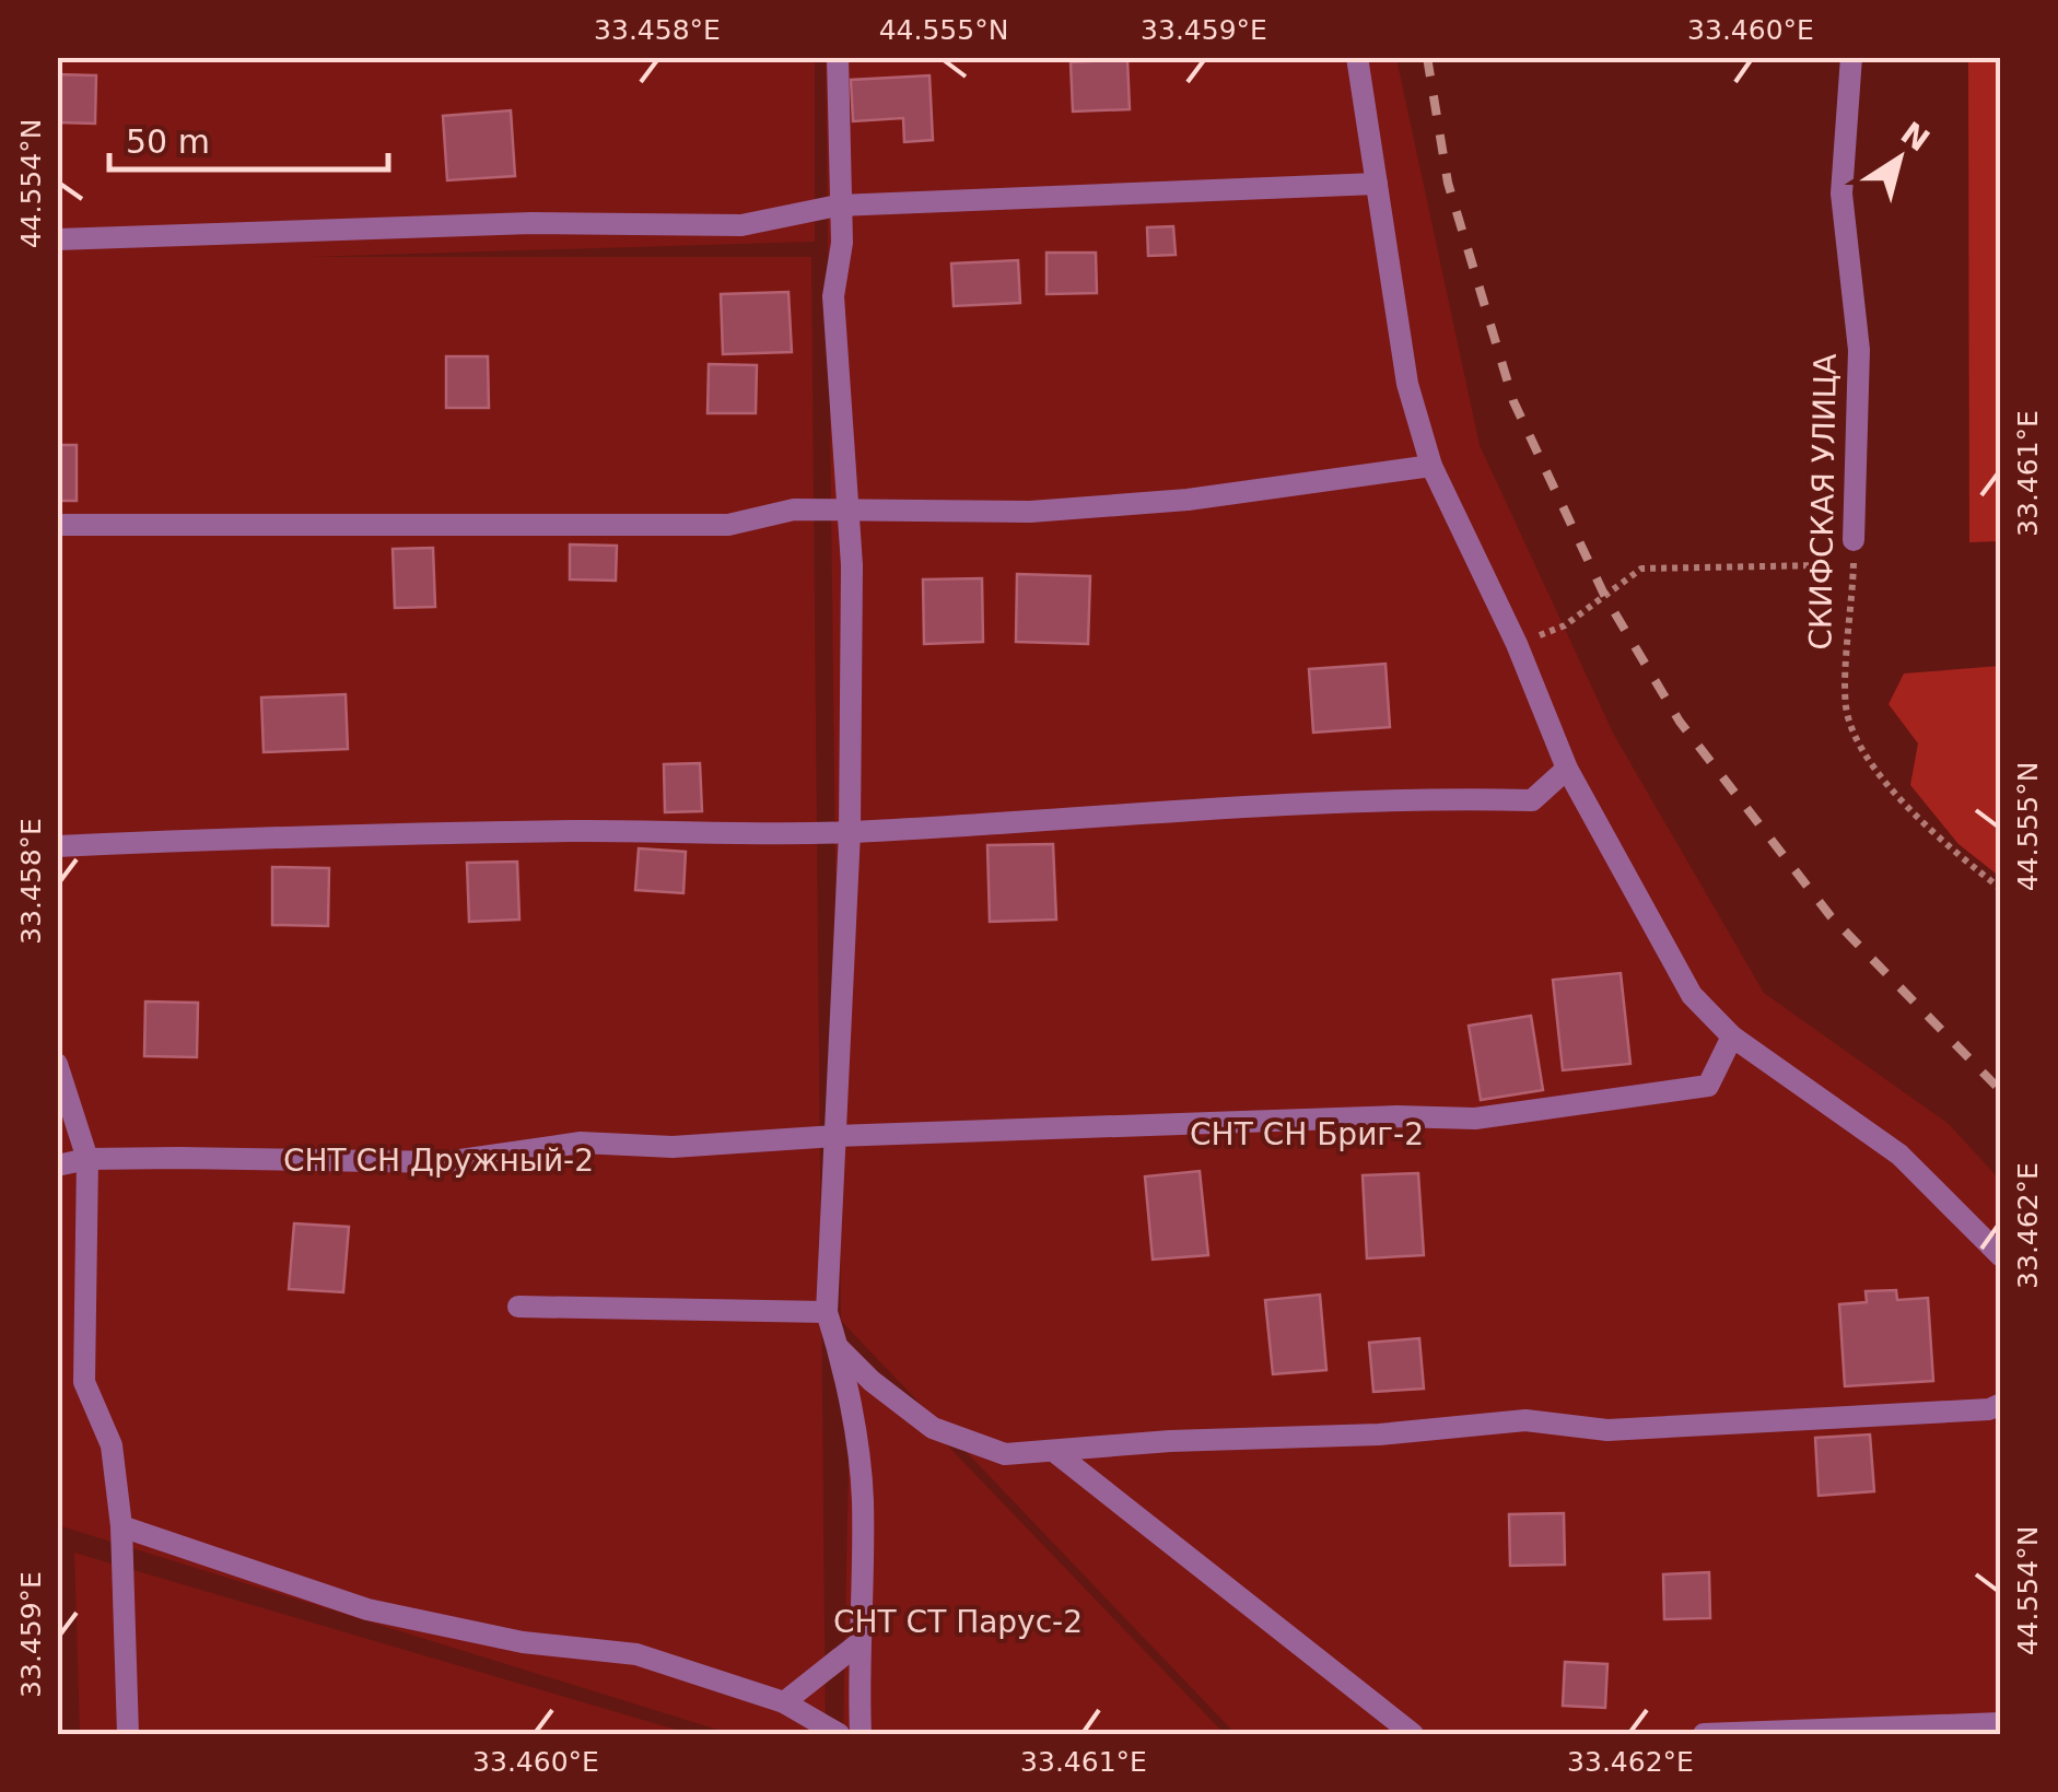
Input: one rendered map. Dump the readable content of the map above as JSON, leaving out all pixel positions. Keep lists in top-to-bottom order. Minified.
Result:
{"streets":{"street":["СКИФСКАЯ УЛИЦА"]},"parks":["СНТ СН Бриг-2","СНТ СН Дружный-2","СНТ СТ Парус-2"],"scale_bar":"50 m","north":"top right","coordinates":["33.458°E","44.555°N","33.459°E","33.460°E","44.554°N","33.461°E","33.462°E"]}
